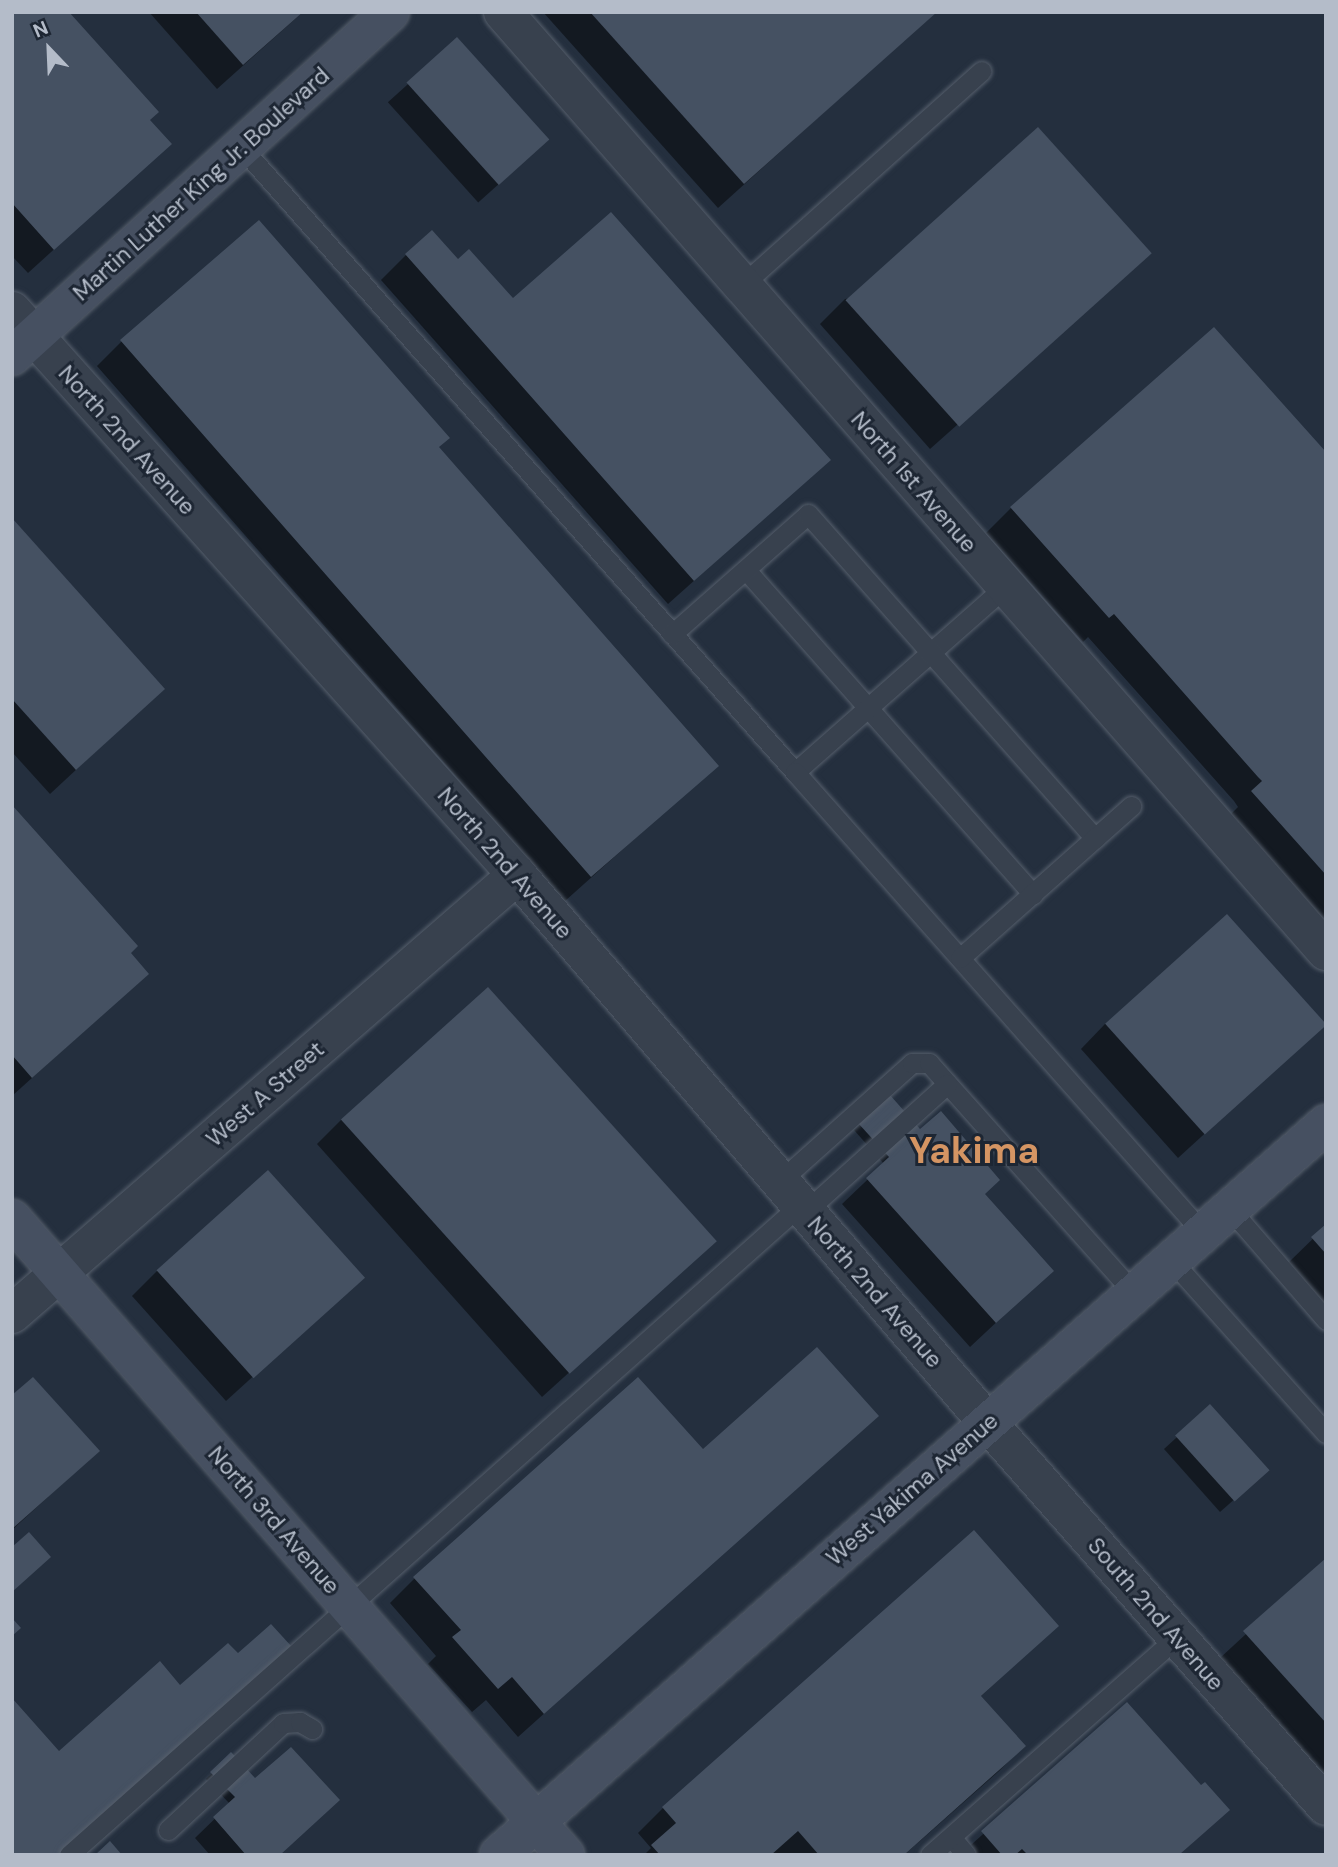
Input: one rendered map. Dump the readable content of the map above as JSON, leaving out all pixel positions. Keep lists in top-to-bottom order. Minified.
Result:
{"streets":{"main road":["Martin Luther King Jr. Boulevard","West Yakima Avenue","North 3rd Avenue"],"street":["North 2nd Avenue","North 1st Avenue","West A Street","South 2nd Avenue"]},"crossings":[["Martin Luther King Jr. Boulevard","North 2nd Avenue"],["North 2nd Avenue","West A Street"],["North 2nd Avenue","West Yakima Avenue"],["North 2nd Avenue","South 2nd Avenue"],["West A Street","North 3rd Avenue"],["West Yakima Avenue","North 3rd Avenue"],["West Yakima Avenue","South 2nd Avenue"]],"districts":["Yakima"],"north":"top left"}
